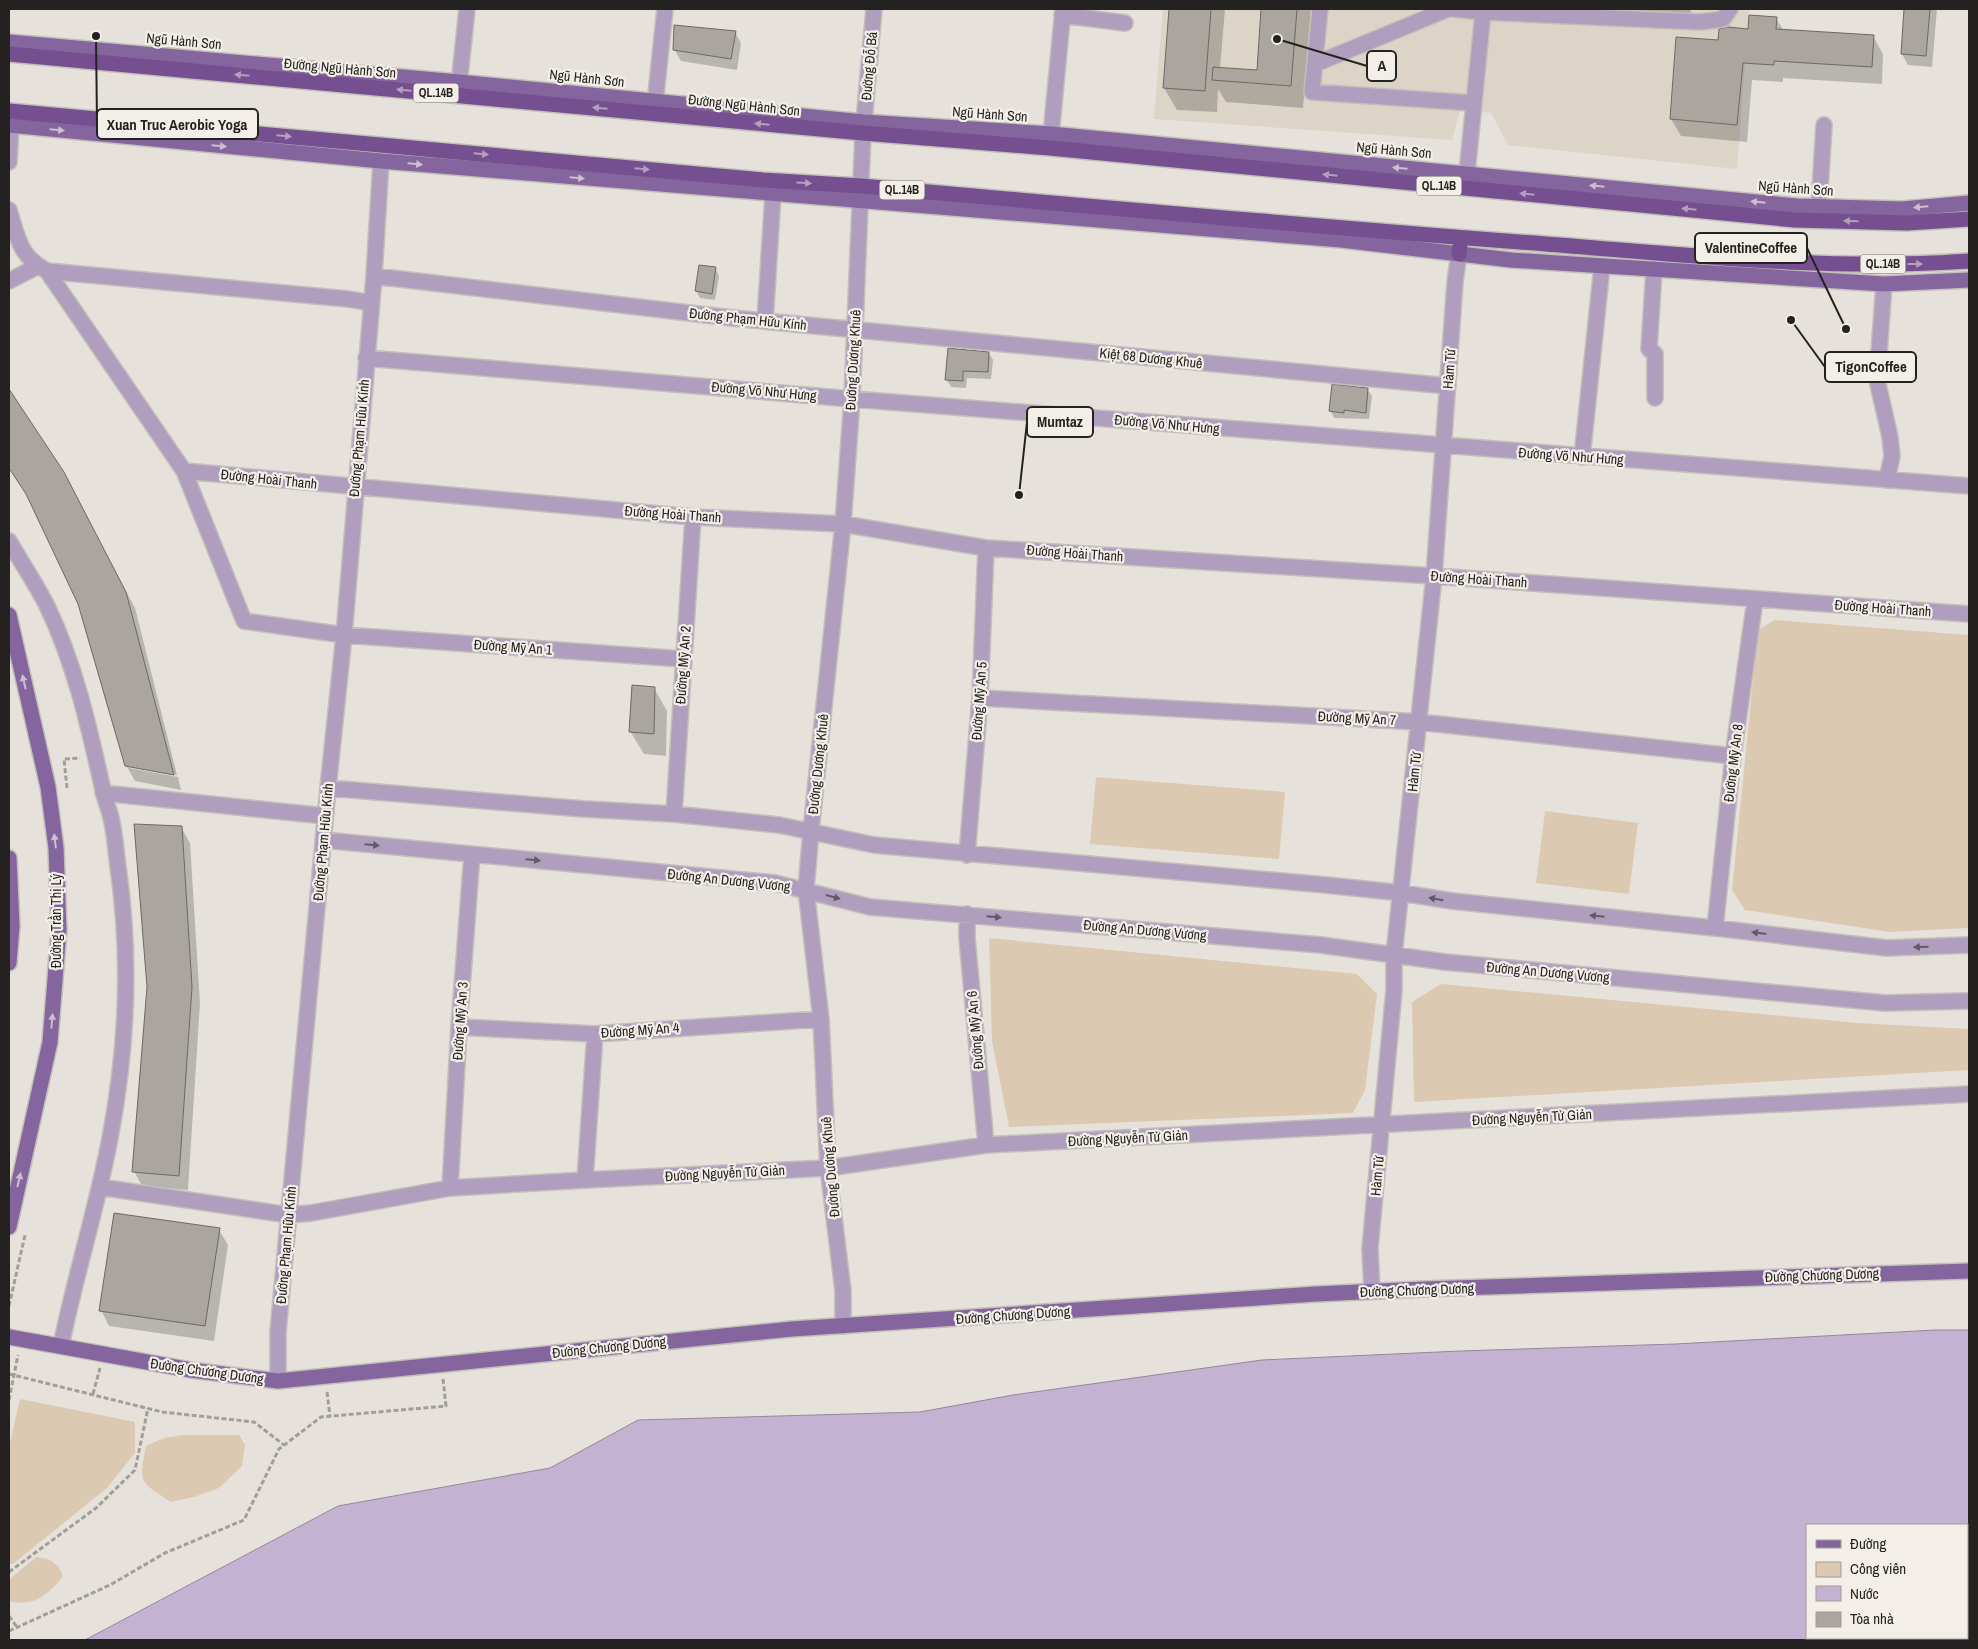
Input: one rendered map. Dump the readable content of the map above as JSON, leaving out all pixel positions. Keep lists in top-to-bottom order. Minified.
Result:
{"streets":{"highway":["Ngũ Hành Sơn","Đường Ngũ Hành Sơn","QL.14B"],"main road":["Đường Trần Thị Lý","Đường Chương Dương"],"street":["Đường Đỗ Bá","Đường Phạm Hữu Kính","Kiệt 68 Dương Khuê","Đường Dương Khuê","Hàm Tử","Đường Võ Như Hưng","Đường Hoài Thanh","Đường Mỹ An 1","Đường Mỹ An 2","Đường Mỹ An 5","Đường Mỹ An 7","Đường Mỹ An 8","Đường An Dương Vương","Đường Mỹ An 3","Đường Mỹ An 4","Đường Mỹ An 6","Đường Nguyễn Tử Giản"]},"crossings":[["Ngũ Hành Sơn","Đường Đỗ Bá"],["Ngũ Hành Sơn","Đường Ngũ Hành Sơn"],["Đường Đỗ Bá","Đường Ngũ Hành Sơn"],["Đường Đỗ Bá","QL.14B"],["Đường Đỗ Bá","Đường Dương Khuê"],["QL.14B","Đường Dương Khuê"],["Đường Phạm Hữu Kính","Kiệt 68 Dương Khuê"],["Đường Phạm Hữu Kính","Đường Dương Khuê"],["Đường Phạm Hữu Kính","Đường Võ Như Hưng"],["Đường Phạm Hữu Kính","Đường Hoài Thanh"],["Đường Phạm Hữu Kính","Đường Mỹ An 1"],["Đường Phạm Hữu Kính","Đường An Dương Vương"],["Đường Phạm Hữu Kính","Đường Nguyễn Tử Giản"],["Đường Phạm Hữu Kính","Đường Chương Dương"],["Kiệt 68 Dương Khuê","Đường Dương Khuê"],["Kiệt 68 Dương Khuê","Hàm Tử"],["Đường Dương Khuê","Đường Võ Như Hưng"],["Đường Dương Khuê","Đường Hoài Thanh"],["Đường Dương Khuê","Đường An Dương Vương"],["Đường Dương Khuê","Đường Mỹ An 4"],["Đường Dương Khuê","Đường Nguyễn Tử Giản"],["Đường Dương Khuê","Đường Chương Dương"],["Hàm Tử","Đường Võ Như Hưng"],["Hàm Tử","Đường Hoài Thanh"],["Hàm Tử","Đường Mỹ An 7"],["Hàm Tử","Đường An Dương Vương"],["Hàm Tử","Đường Nguyễn Tử Giản"],["Hàm Tử","Đường Chương Dương"],["Đường Hoài Thanh","Đường Mỹ An 1"],["Đường Hoài Thanh","Đường Mỹ An 2"],["Đường Hoài Thanh","Đường Mỹ An 5"],["Đường Hoài Thanh","Đường Mỹ An 8"],["Đường Mỹ An 1","Đường Mỹ An 2"],["Đường Mỹ An 5","Đường Mỹ An 7"],["Đường Mỹ An 7","Đường Mỹ An 8"],["Đường An Dương Vương","Đường Mỹ An 3"],["Đường An Dương Vương","Đường Mỹ An 6"],["Đường Mỹ An 3","Đường Mỹ An 4"],["Đường Mỹ An 3","Đường Nguyễn Tử Giản"],["Đường Mỹ An 6","Đường Nguyễn Tử Giản"]],"one_way":["Đường Trần Thị Lý"],"places":["Xuan Truc Aerobic Yoga","A","TigonCoffee","ValentineCoffee","Mumtaz"],"legend":["Đường","Công viên","Nước","Tòa nhà"]}
